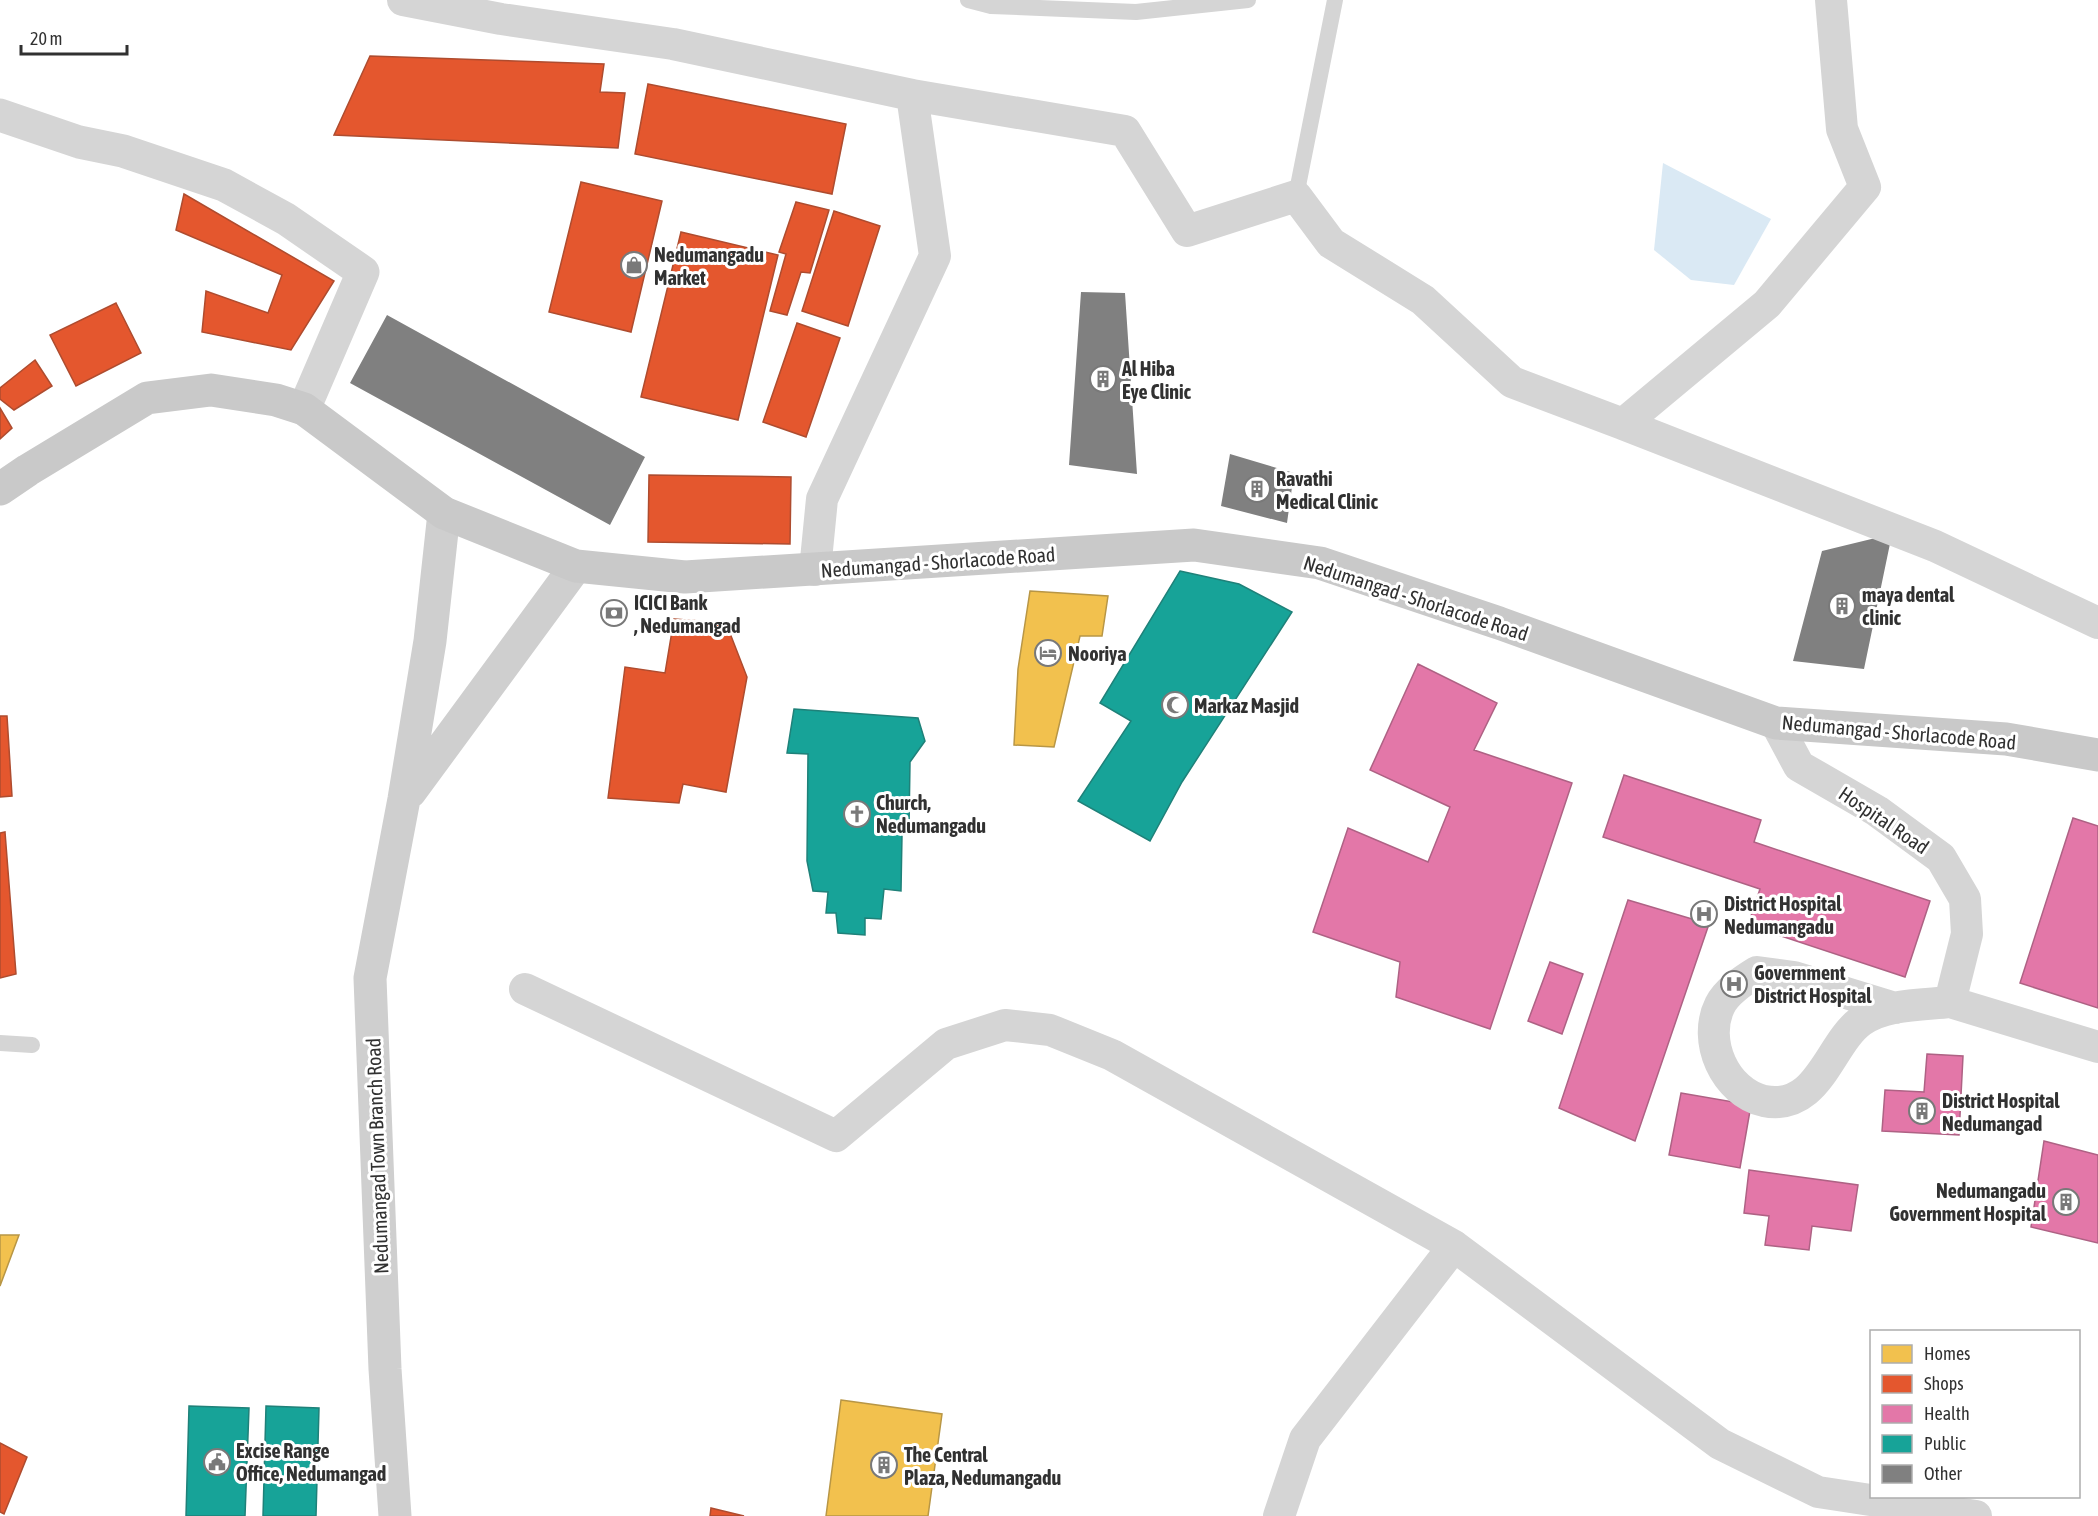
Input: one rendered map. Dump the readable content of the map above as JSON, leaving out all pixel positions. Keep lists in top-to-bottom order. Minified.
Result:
{"streets":{"main road":["Nedumangad - Shorlacode Road","Nedumangad Town Branch Road"],"street":["Hospital Road"]},"crossings":[["Nedumangad - Shorlacode Road","Hospital Road"],["Nedumangad - Shorlacode Road","Nedumangad Town Branch Road"]],"places":{"shop":["Nedumangadu Market"],"building":["Al Hiba Eye Clinic","Ravathi Medical Clinic","maya dental clinic","District Hospital Nedumangad","Nedumangadu Government Hospital","The Central Plaza, Nedumangadu"],"bank":["ICICI Bank , Nedumangad"],"hotel":["Nooriya"],"mosque":["Markaz Masjid"],"church":["Church, Nedumangadu"],"hospital":["District Hospital Nedumangadu","Government District Hospital"],"public building":["Excise Range Office, Nedumangad"]},"legend":["Homes","Shops","Health","Public","Other"],"scale_bar":"20 m"}
